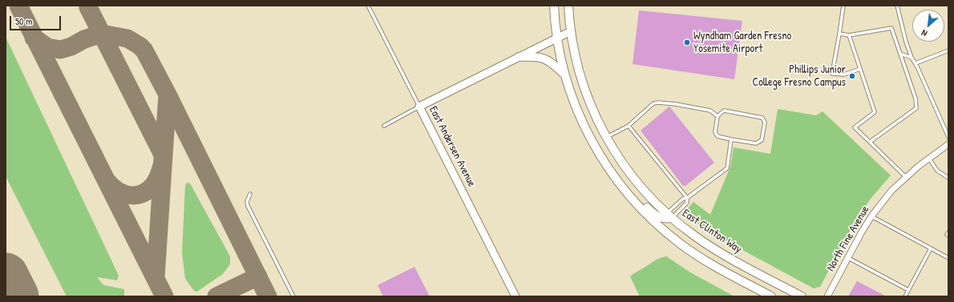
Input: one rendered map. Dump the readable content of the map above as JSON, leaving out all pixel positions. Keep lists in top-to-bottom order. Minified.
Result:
{"streets":{"main road":["East Clinton Way"],"street":["East Andersen Avenue","North Fine Avenue"]},"crossings":[["East Andersen Avenue","East Clinton Way"]],"places":["Wyndham Garden Fresno Yosemite Airport","Phillips Junior College Fresno Campus"],"scale_bar":"50 m","north":"bottom left"}
